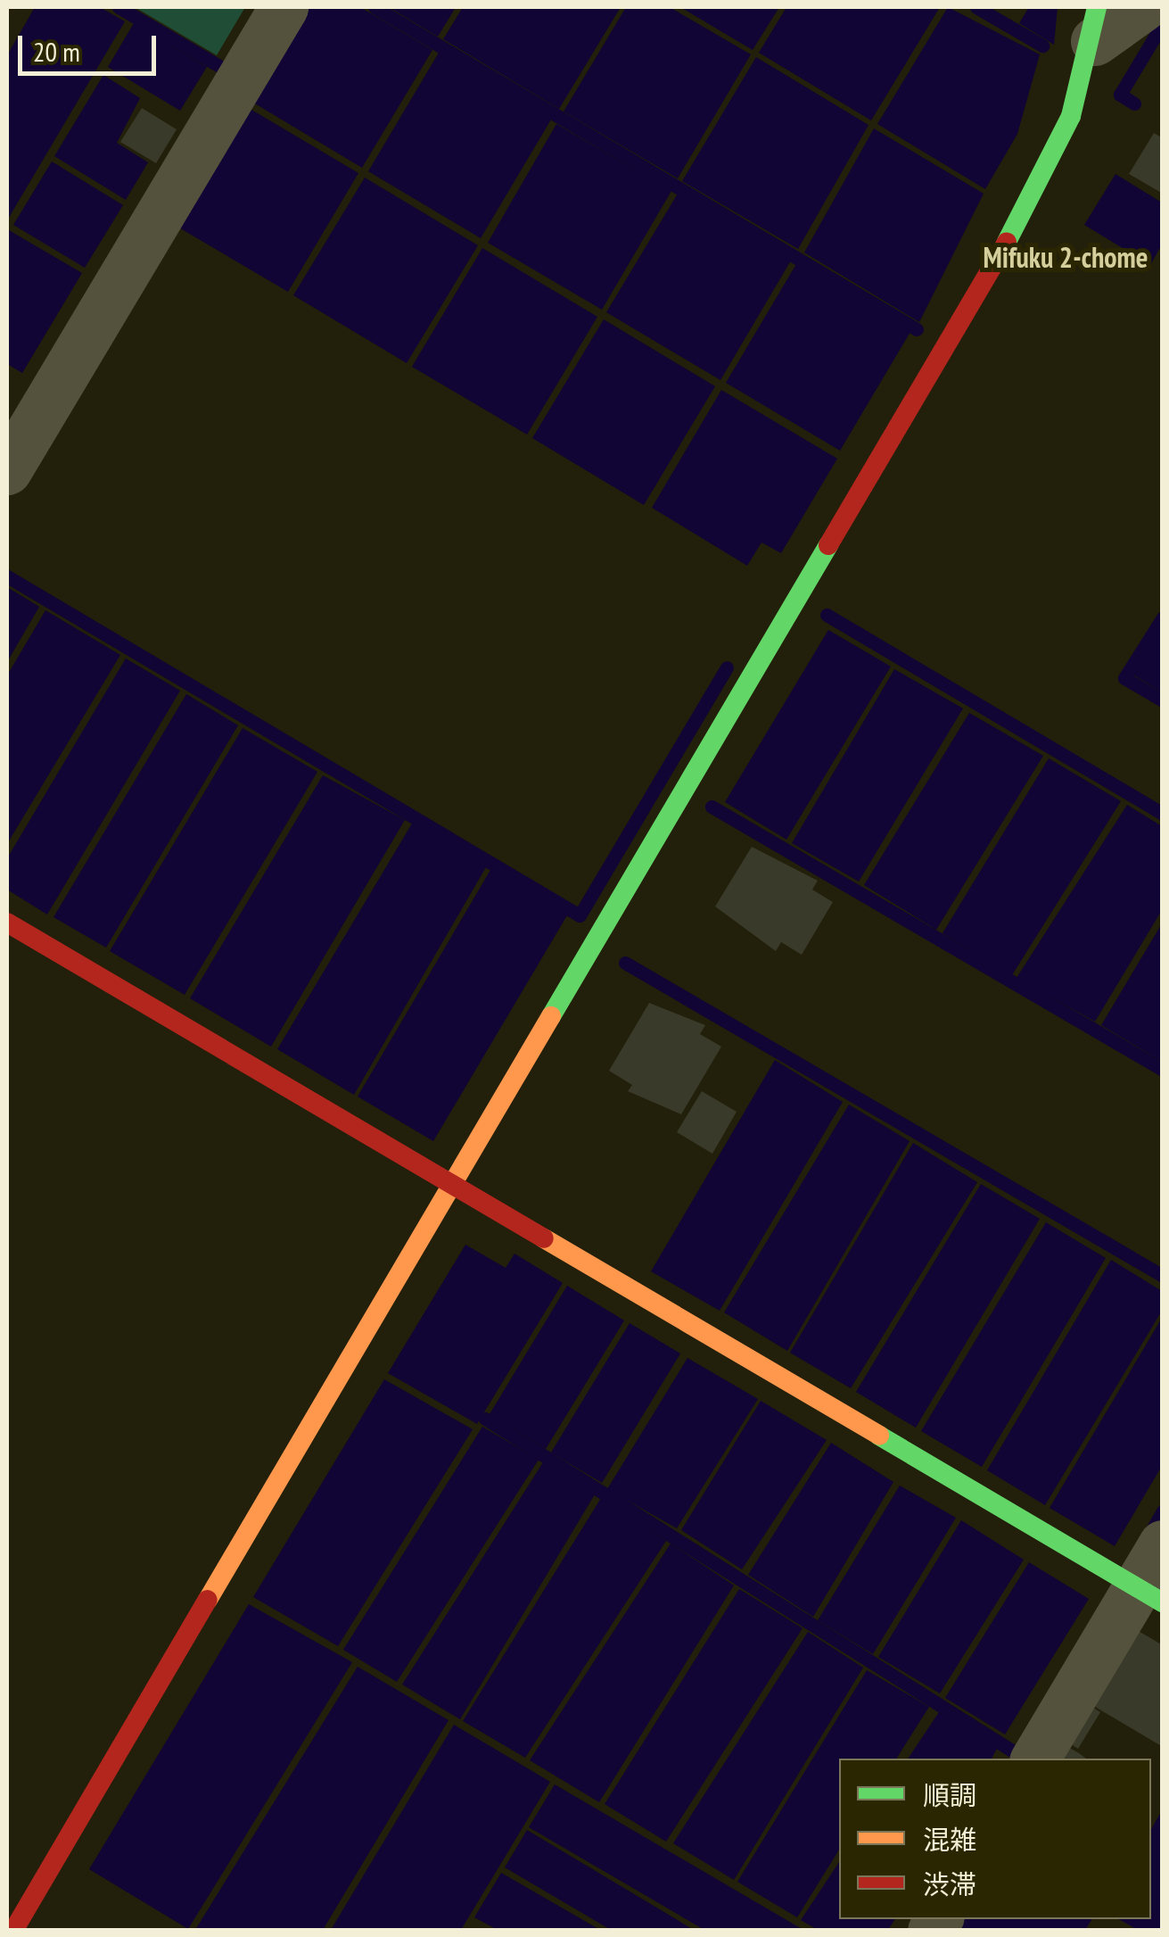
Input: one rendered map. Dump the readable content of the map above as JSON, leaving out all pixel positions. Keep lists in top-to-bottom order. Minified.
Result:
{"districts":["Mifuku 2-chome"],"legend":["順調","混雑","渋滞"],"scale_bar":"20 m"}
